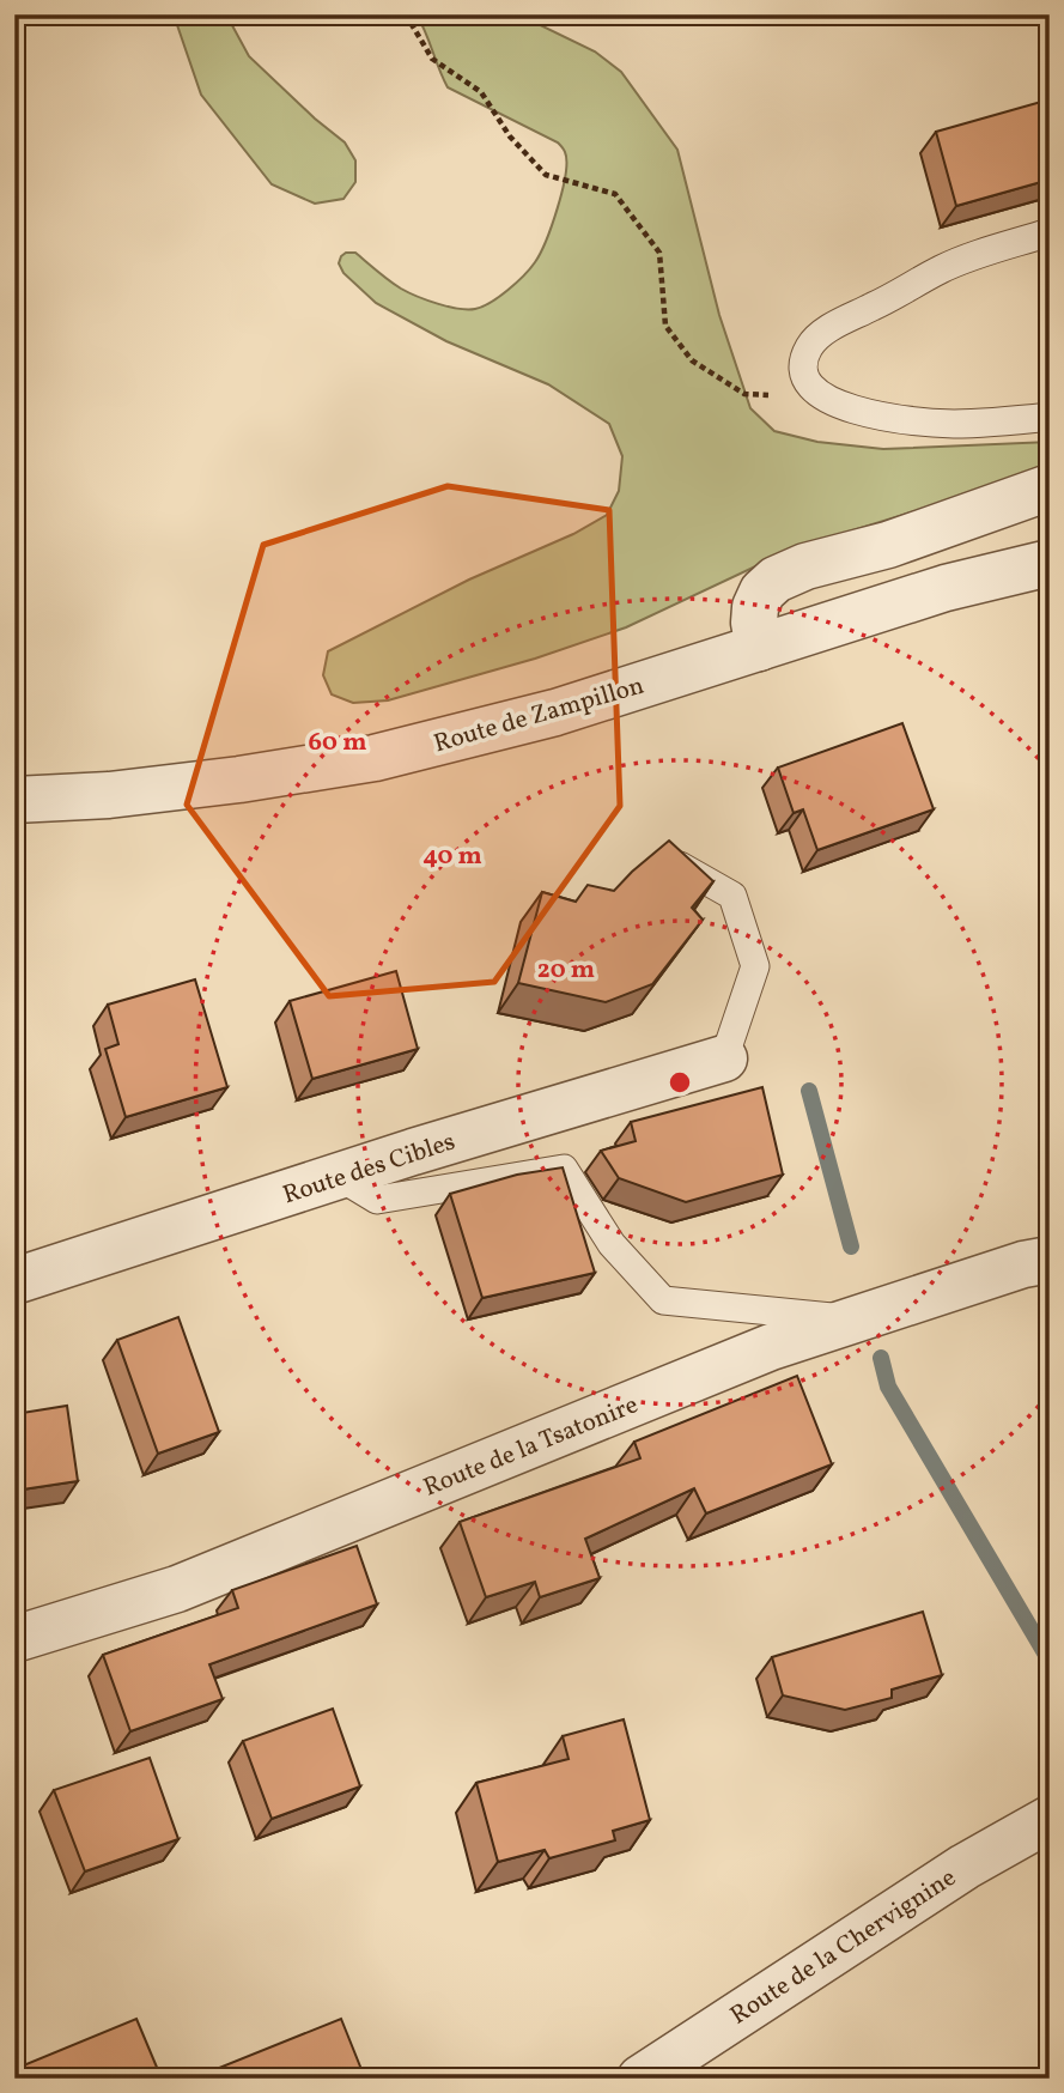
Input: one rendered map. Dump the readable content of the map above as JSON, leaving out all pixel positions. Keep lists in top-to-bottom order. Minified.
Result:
{"streets":{"street":["Route de Zampillon","Route des Cibles","Route de la Tsatonire","Route de la Chervignine"]},"rings":["60 m","40 m","20 m"]}
